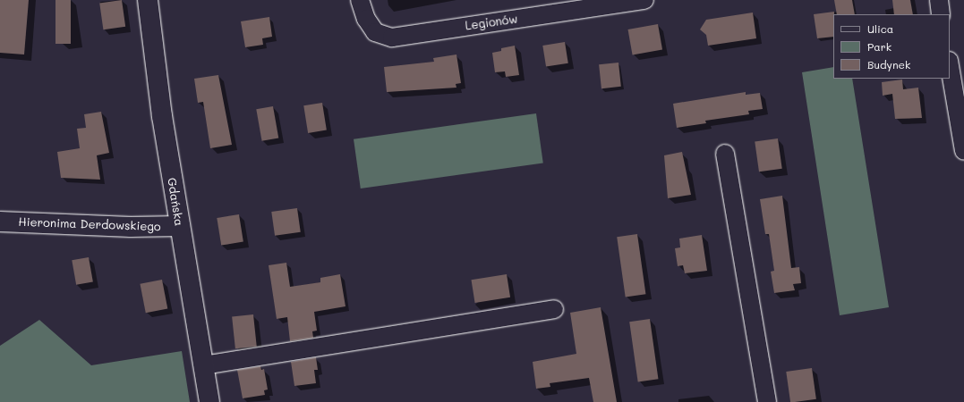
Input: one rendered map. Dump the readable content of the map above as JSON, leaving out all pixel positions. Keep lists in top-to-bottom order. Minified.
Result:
{"streets":{"main road":["Gdańska","Hieronima Derdowskiego"],"street":["Legionów"]},"crossings":[["Gdańska","Hieronima Derdowskiego"]],"legend":["Ulica","Park","Budynek"]}
